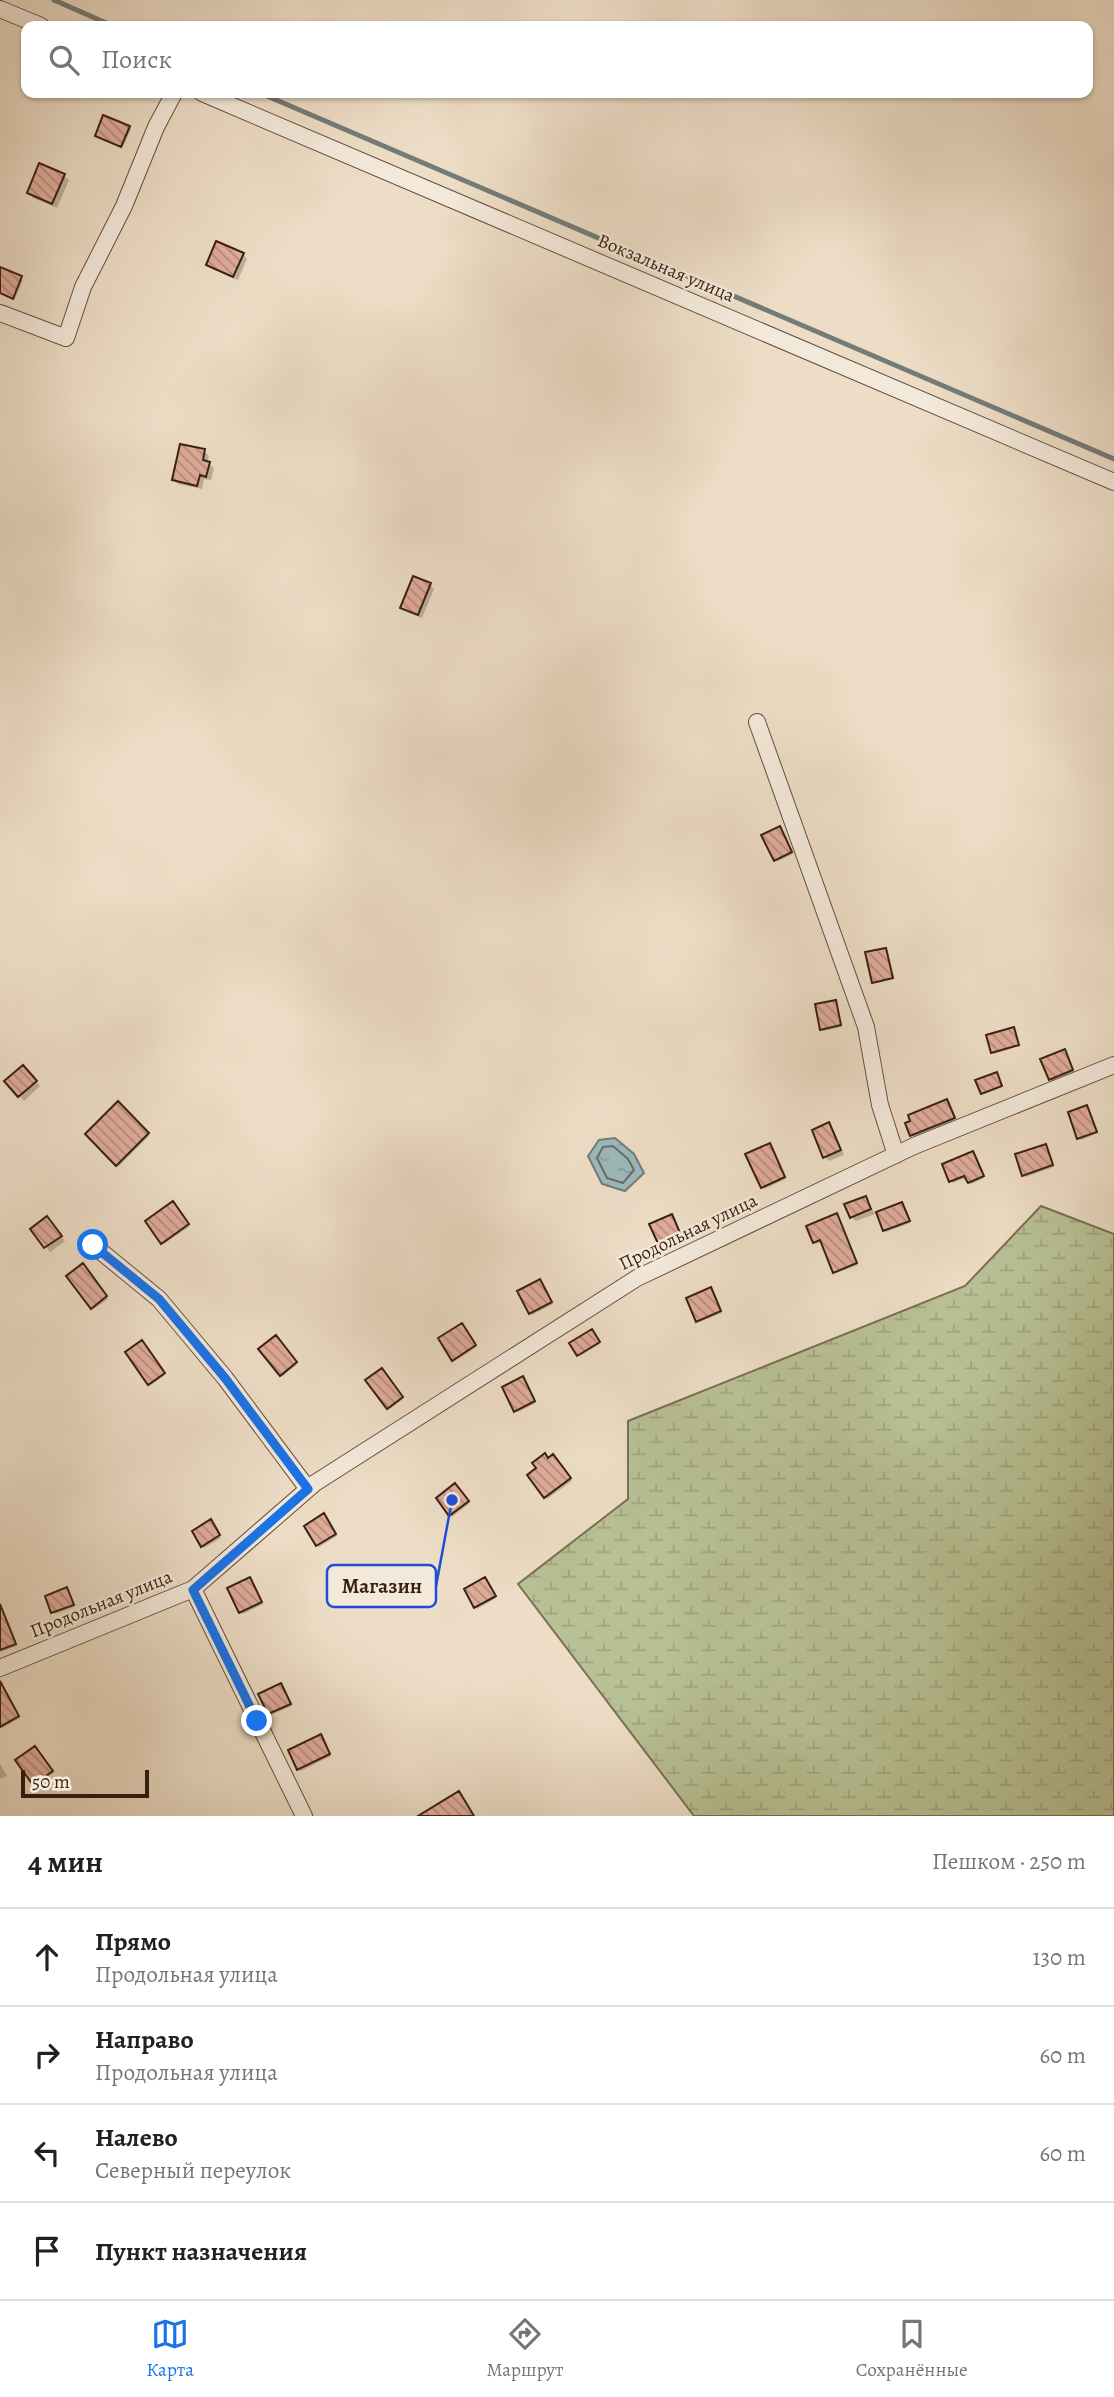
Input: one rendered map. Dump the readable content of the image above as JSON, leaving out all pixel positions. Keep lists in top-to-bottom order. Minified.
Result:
{"streets":{"street":["Вокзальная улица","Продольная улица"]},"places":["Магазин"],"scale_bar":"50 m","page":{"search":"Поиск","scale":"50 m","heading":["4 мин","Пешком · 250 m"],"list":[["Прямо","Продольная улица","130 m"],["Направо","Продольная улица","60 m"],["Налево","Северный переулок","60 m"],"Пункт назначения"],"nav":["Карта","Маршрут","Сохранённые"]}}
